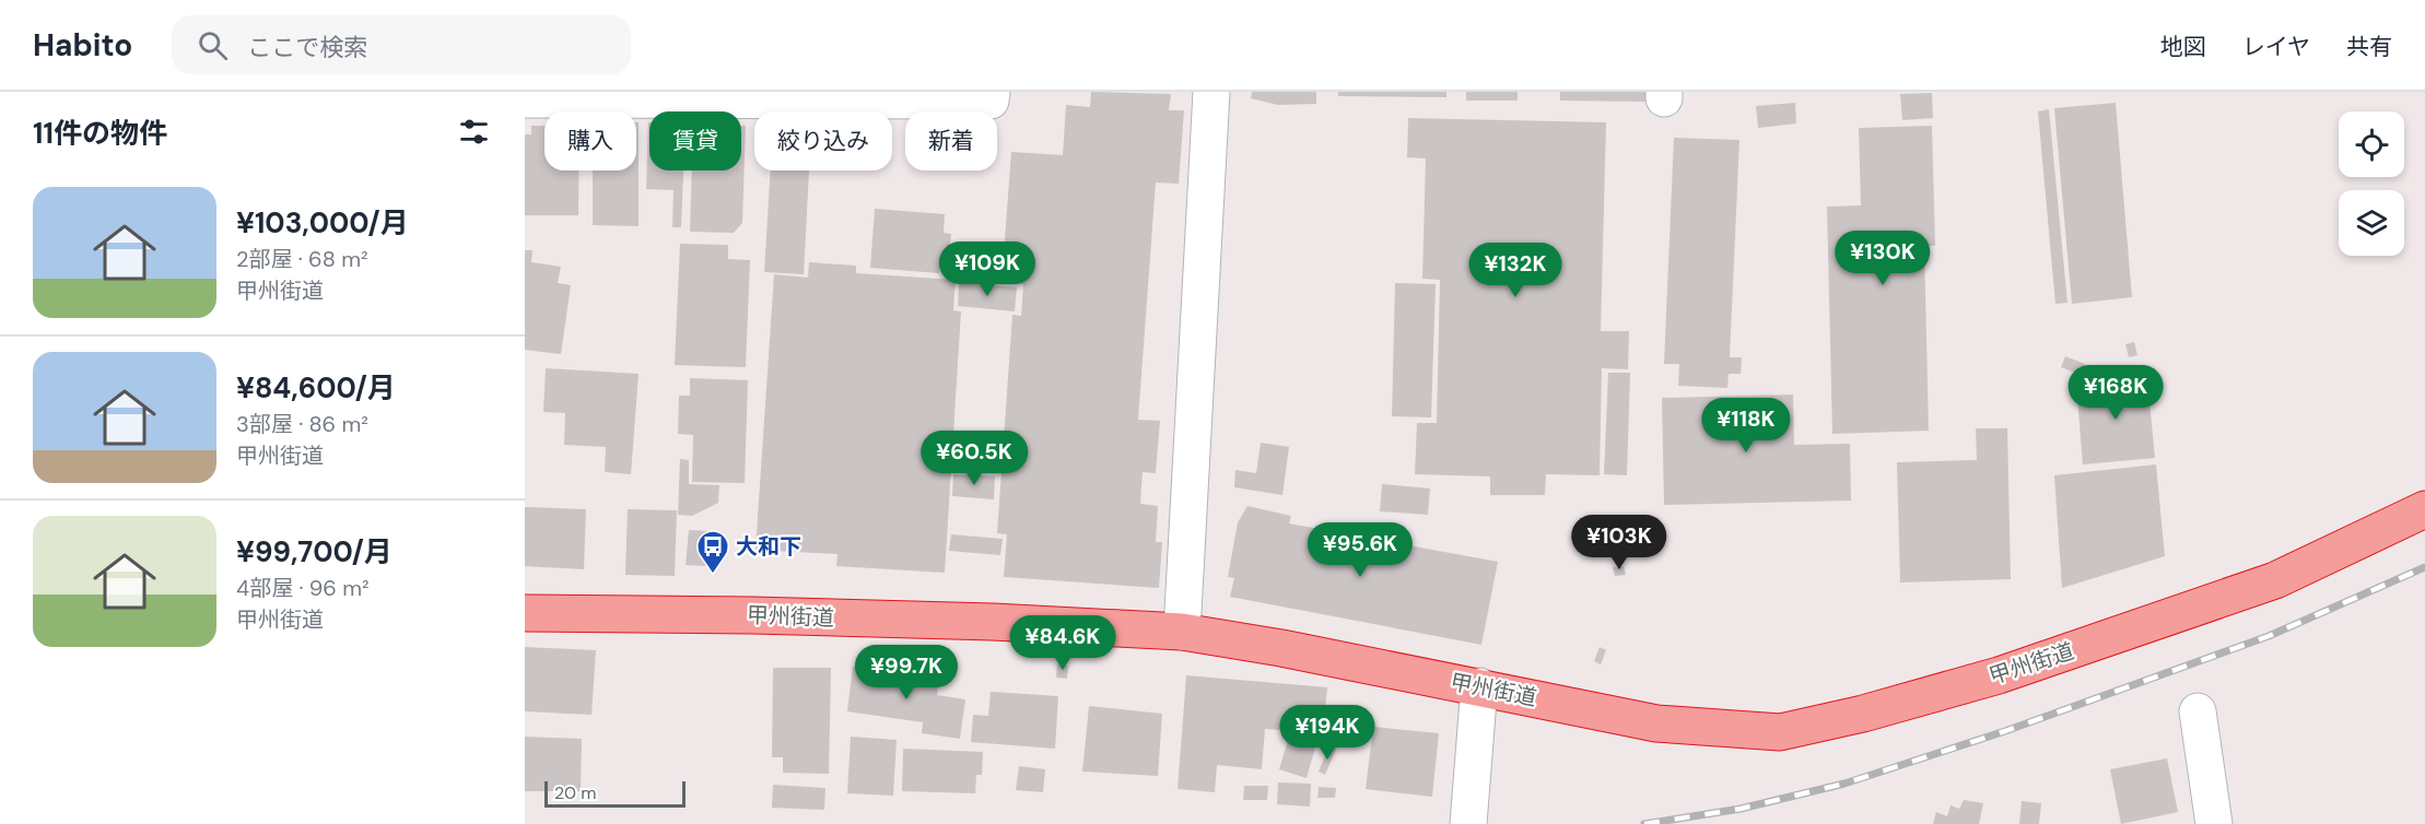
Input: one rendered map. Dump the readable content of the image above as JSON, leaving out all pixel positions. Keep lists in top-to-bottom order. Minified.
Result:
{"streets":{"highway":["甲州街道"]},"places":{"bus stop":["大和下"]},"scale_bar":"20 m","page":{"header":"Habito","search":"ここで検索","nav":["地図","レイヤ","共有"],"heading":"11件の物件","chip":["購入","賃貸","絞り込み","新着"],"list":[{"name":"¥103,000/月","note":"2部屋 · 68 m² · 甲州街道"},{"name":"¥84,600/月","note":"3部屋 · 86 m² · 甲州街道"},{"name":"¥99,700/月","note":"4部屋 · 96 m² · 甲州街道"}],"price":["¥130K","¥109K","¥132K","¥168K","¥118K","¥60.5K","¥103K","¥95.6K","¥84.6K","¥99.7K","¥194K"],"scale":"20 m"}}
